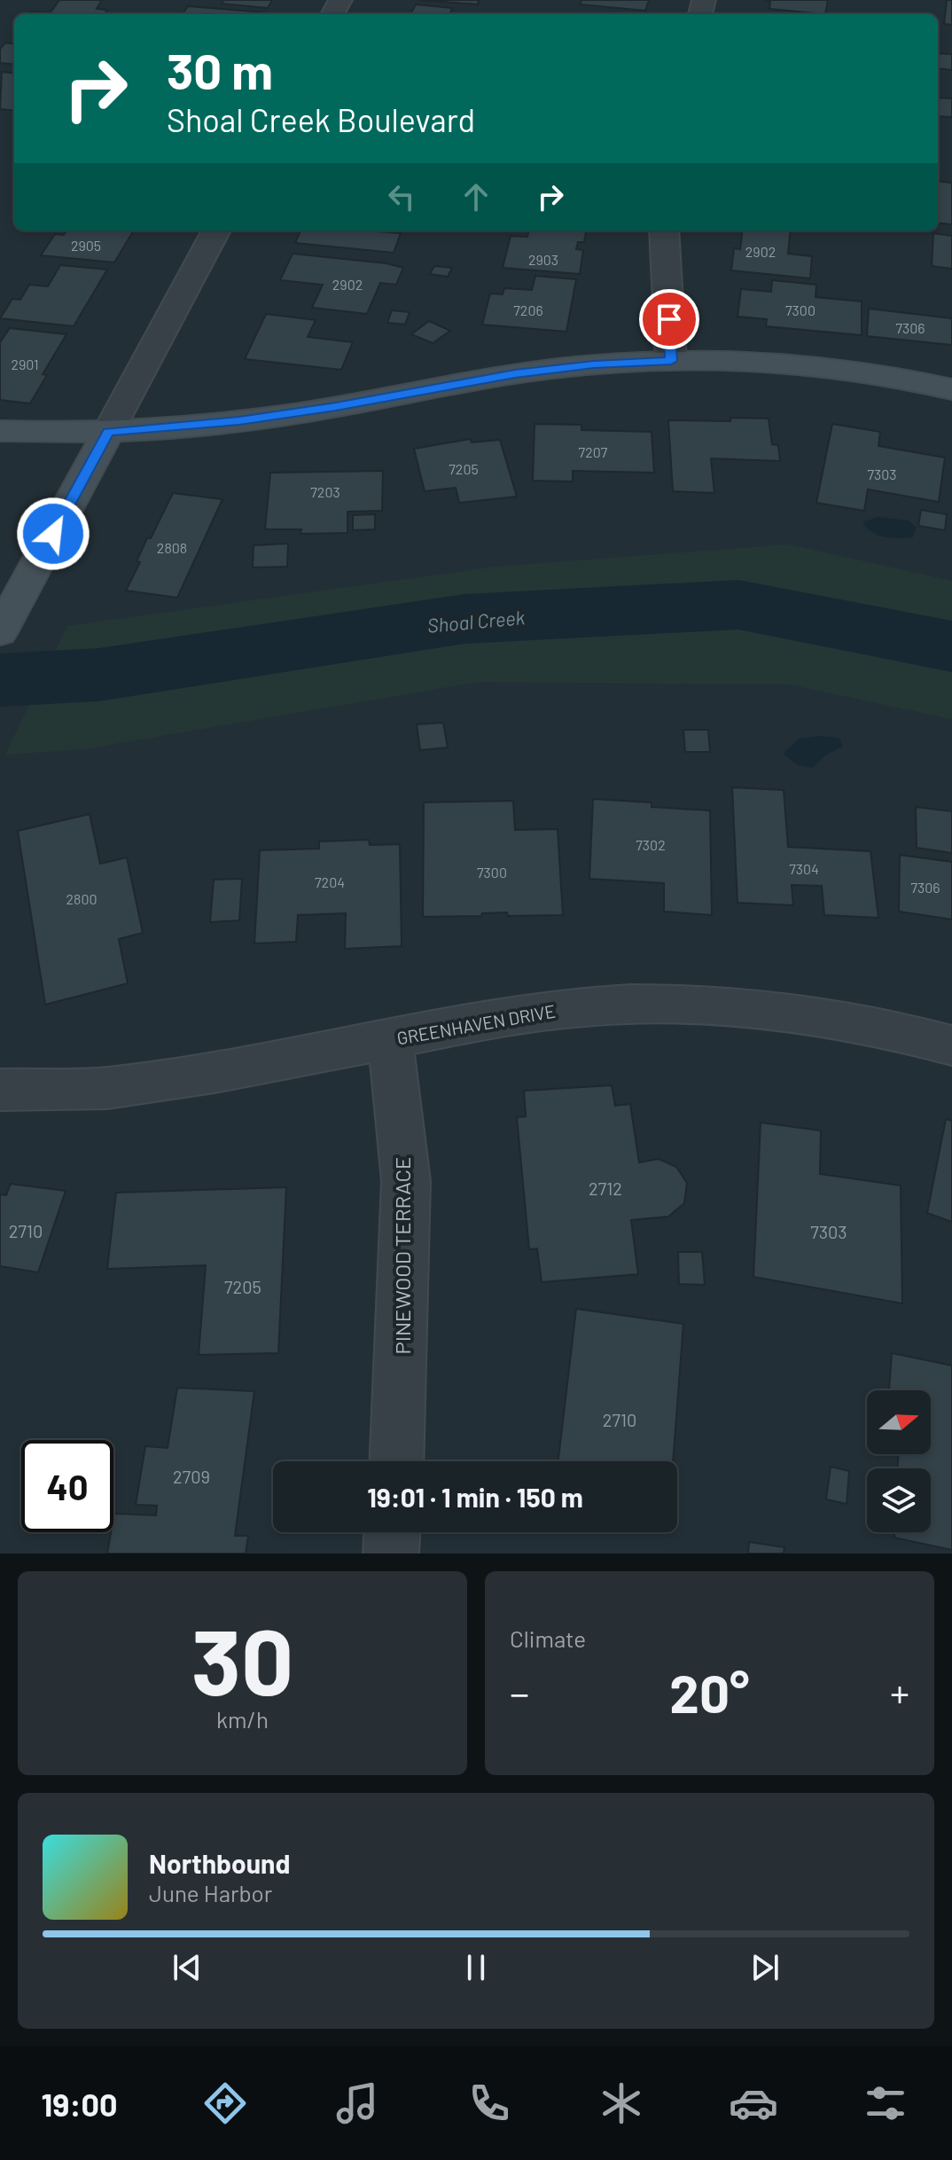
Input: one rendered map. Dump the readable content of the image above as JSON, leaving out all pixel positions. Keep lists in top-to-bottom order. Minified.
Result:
{"streets":{"street":["GREENHAVEN DRIVE","PINEWOOD TERRACE"]},"crossings":[["GREENHAVEN DRIVE","PINEWOOD TERRACE"]],"water":["Shoal Creek"],"house_numbers":["2905","2902","2903","2902","7206","7300","7306","2901","7207","7205","7303","7203","2808","7302","7304","7300","7204","7306","2800","2712","2710","7303","7205","2710","2709"],"north":"right","page":{"turn":["30 m","Shoal Creek Boulevard"],"limit":"40","trip":"19:01 · 1 min · 150 m","tile":[["30","km/h"],"Climate"],"heat":["−","20°","+"],"song":["Northbound","June Harbor"],"tabs":"19:00"}}
